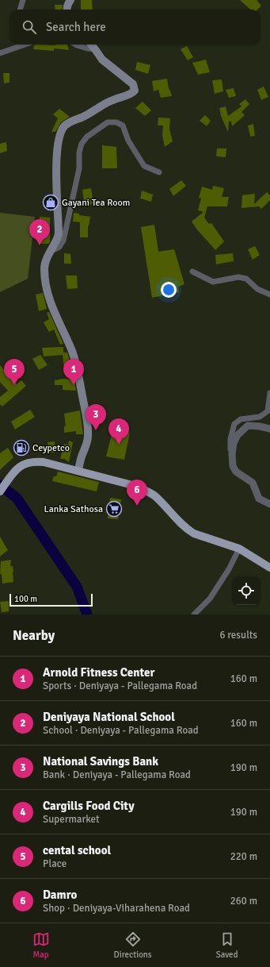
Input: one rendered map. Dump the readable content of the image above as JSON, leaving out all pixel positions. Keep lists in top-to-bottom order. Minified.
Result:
{"places":{"shop":["Gayani Tea Room"],"fuel station":["Ceypetco"],"supermarket":["Lanka Sathosa"]},"scale_bar":"100 m","page":{"search":"Search here","pins":["2","1","5","3","4","6"],"scale":"100 m","heading":["Nearby","6 results"],"list":[{"mark":"1","name":"Arnold Fitness Center","note":"Sports · Deniyaya - Pallegama Road","value":"160 m"},{"mark":"2","name":"Deniyaya National School","note":"School · Deniyaya - Pallegama Road","value":"160 m"},{"mark":"3","name":"National Savings Bank","note":"Bank · Deniyaya - Pallegama Road","value":"190 m"},{"mark":"4","name":"Cargills Food City","note":"Supermarket","value":"190 m"},{"mark":"5","name":"cental school","note":"Place","value":"220 m"},{"mark":"6","name":"Damro","note":"Shop · Deniyaya-Viharahena Road","value":"260 m"}],"nav":["Map","Directions","Saved"]}}
